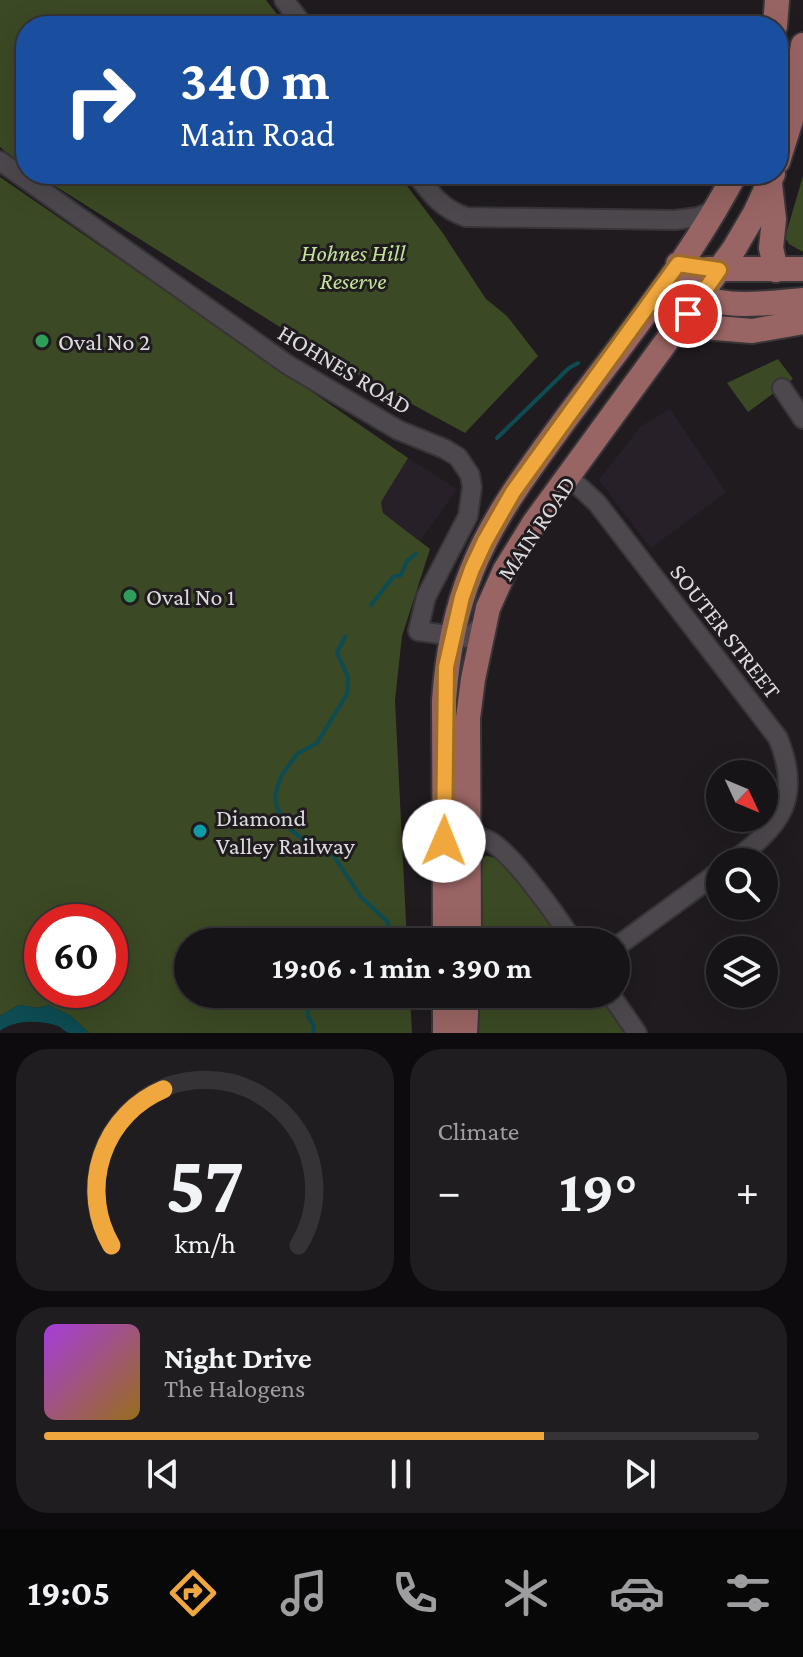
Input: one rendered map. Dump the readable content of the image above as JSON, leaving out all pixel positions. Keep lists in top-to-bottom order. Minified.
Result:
{"streets":{"main road":["MAIN ROAD"],"street":["HOHNES ROAD","SOUTER STREET"]},"crossings":[["HOHNES ROAD","MAIN ROAD"],["MAIN ROAD","SOUTER STREET"]],"parks":["Hohnes Hill Reserve"],"places":["Oval No 2","Oval No 1","Diamond Valley Railway"],"north":"bottom right","page":{"turn":["340 m","Main Road"],"limit":"60","trip":"19:06 · 1 min · 390 m","tile":"Climate","heat":["−","19°","+"],"song":["Night Drive","The Halogens"],"tabs":"19:05","gauge":["57","km/h"]}}
